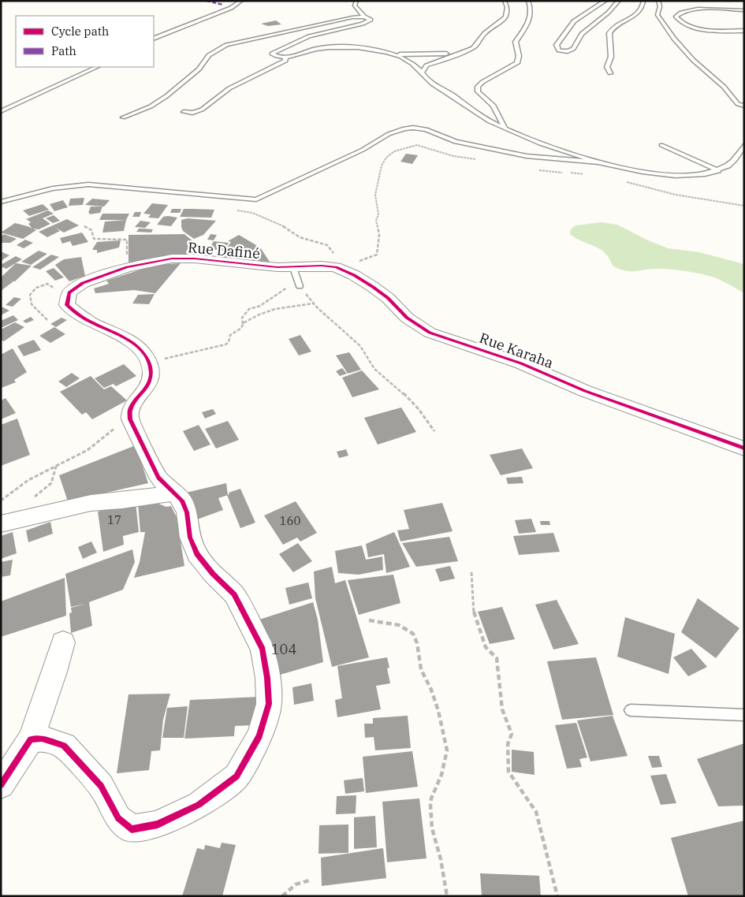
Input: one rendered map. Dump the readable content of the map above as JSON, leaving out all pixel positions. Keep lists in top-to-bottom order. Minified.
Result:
{"streets":{"street":["Rue Dafiné","Rue Karaha"]},"crossings":[["Rue Dafiné","Rue Karaha"]],"house_numbers":["17","160","104"],"legend":["Cycle path","Path"]}
